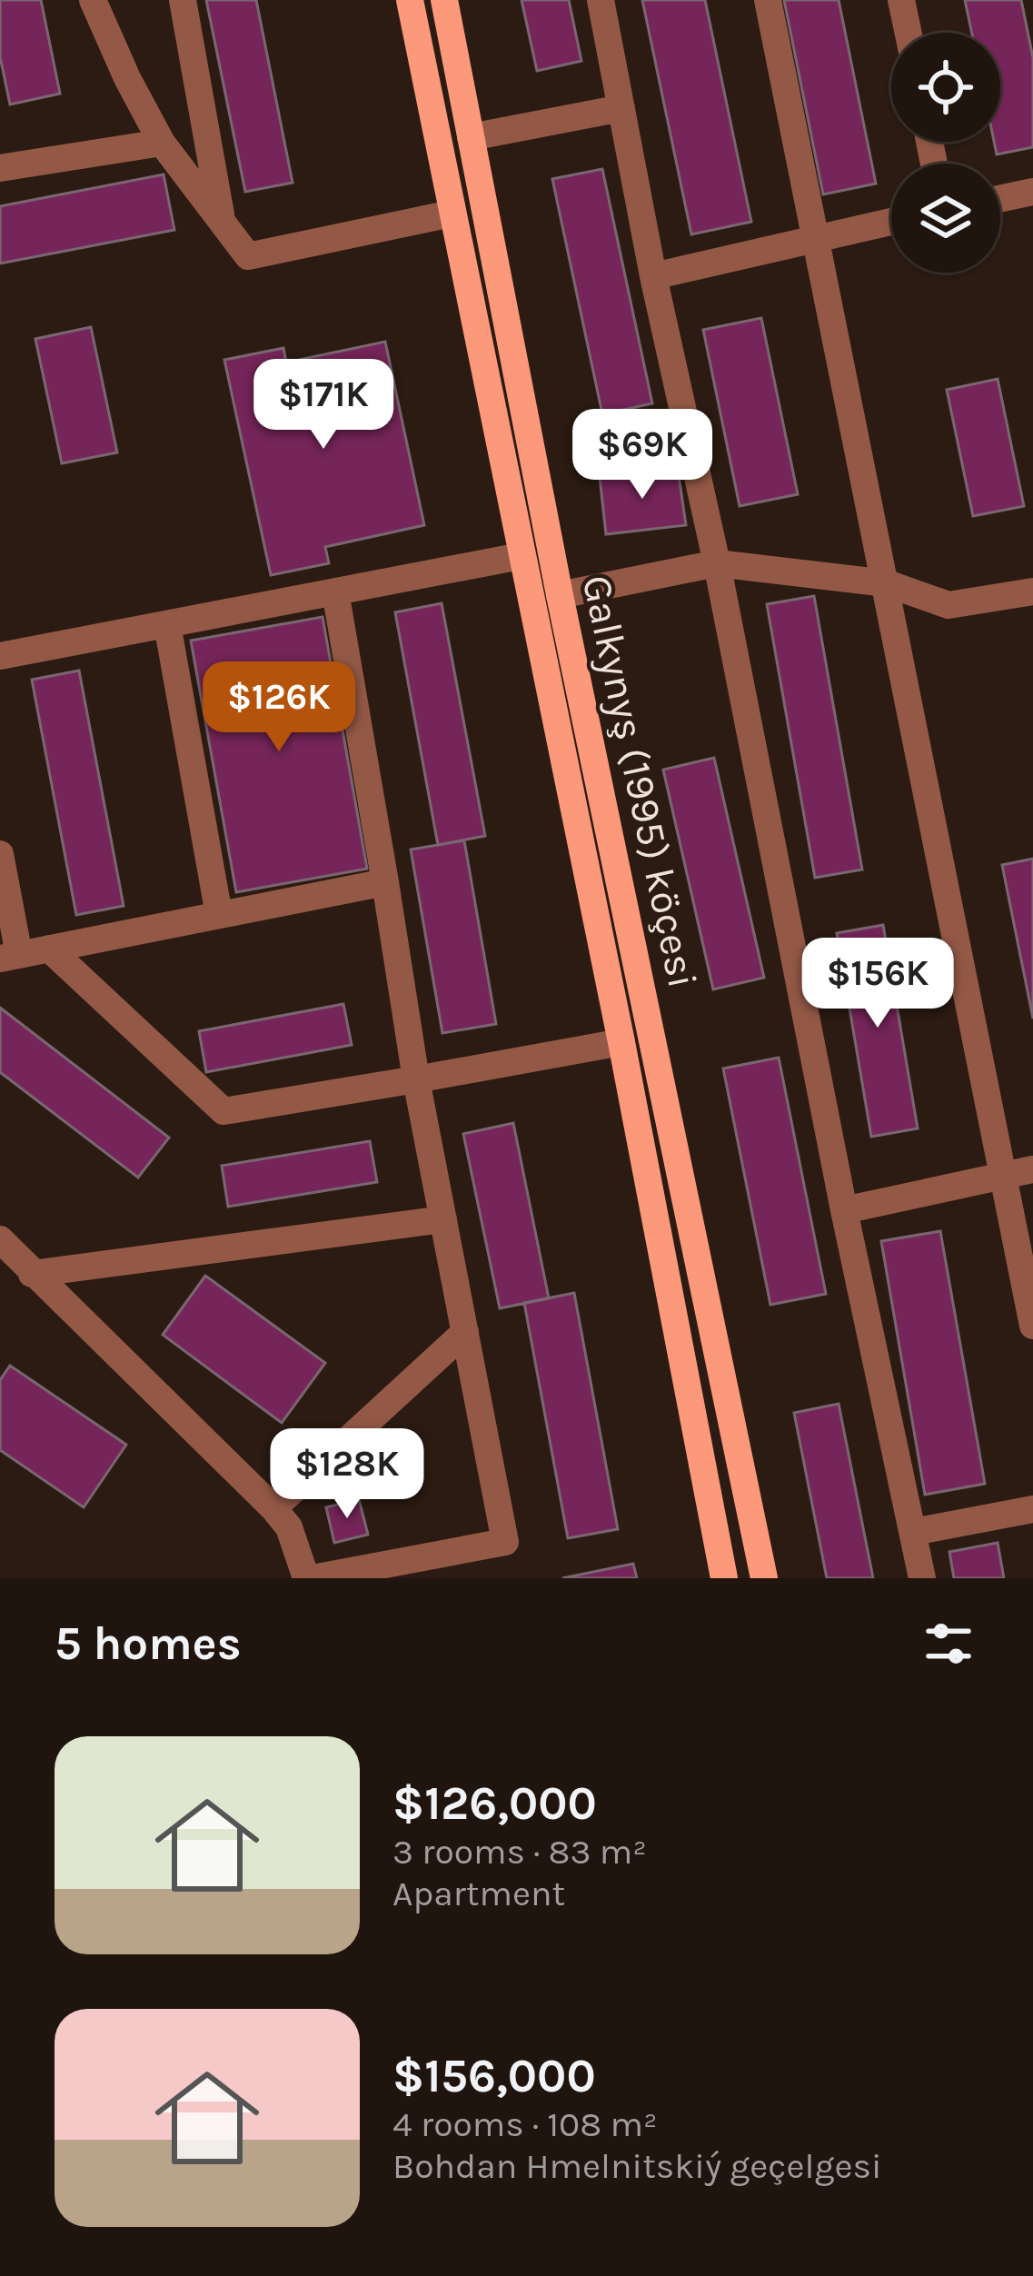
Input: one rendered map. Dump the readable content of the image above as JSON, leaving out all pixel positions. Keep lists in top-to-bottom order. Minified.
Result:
{"streets":{"main road":["Galkynyş (1995) köçesi"]},"page":{"price":["$171K","$69K","$126K","$156K","$128K"],"heading":"5 homes","list":[{"name":"$126,000","note":"3 rooms · 83 m² · Apartment"},{"name":"$156,000","note":"4 rooms · 108 m² · Bohdan Hmelnitskiý geçelgesi"}]}}
